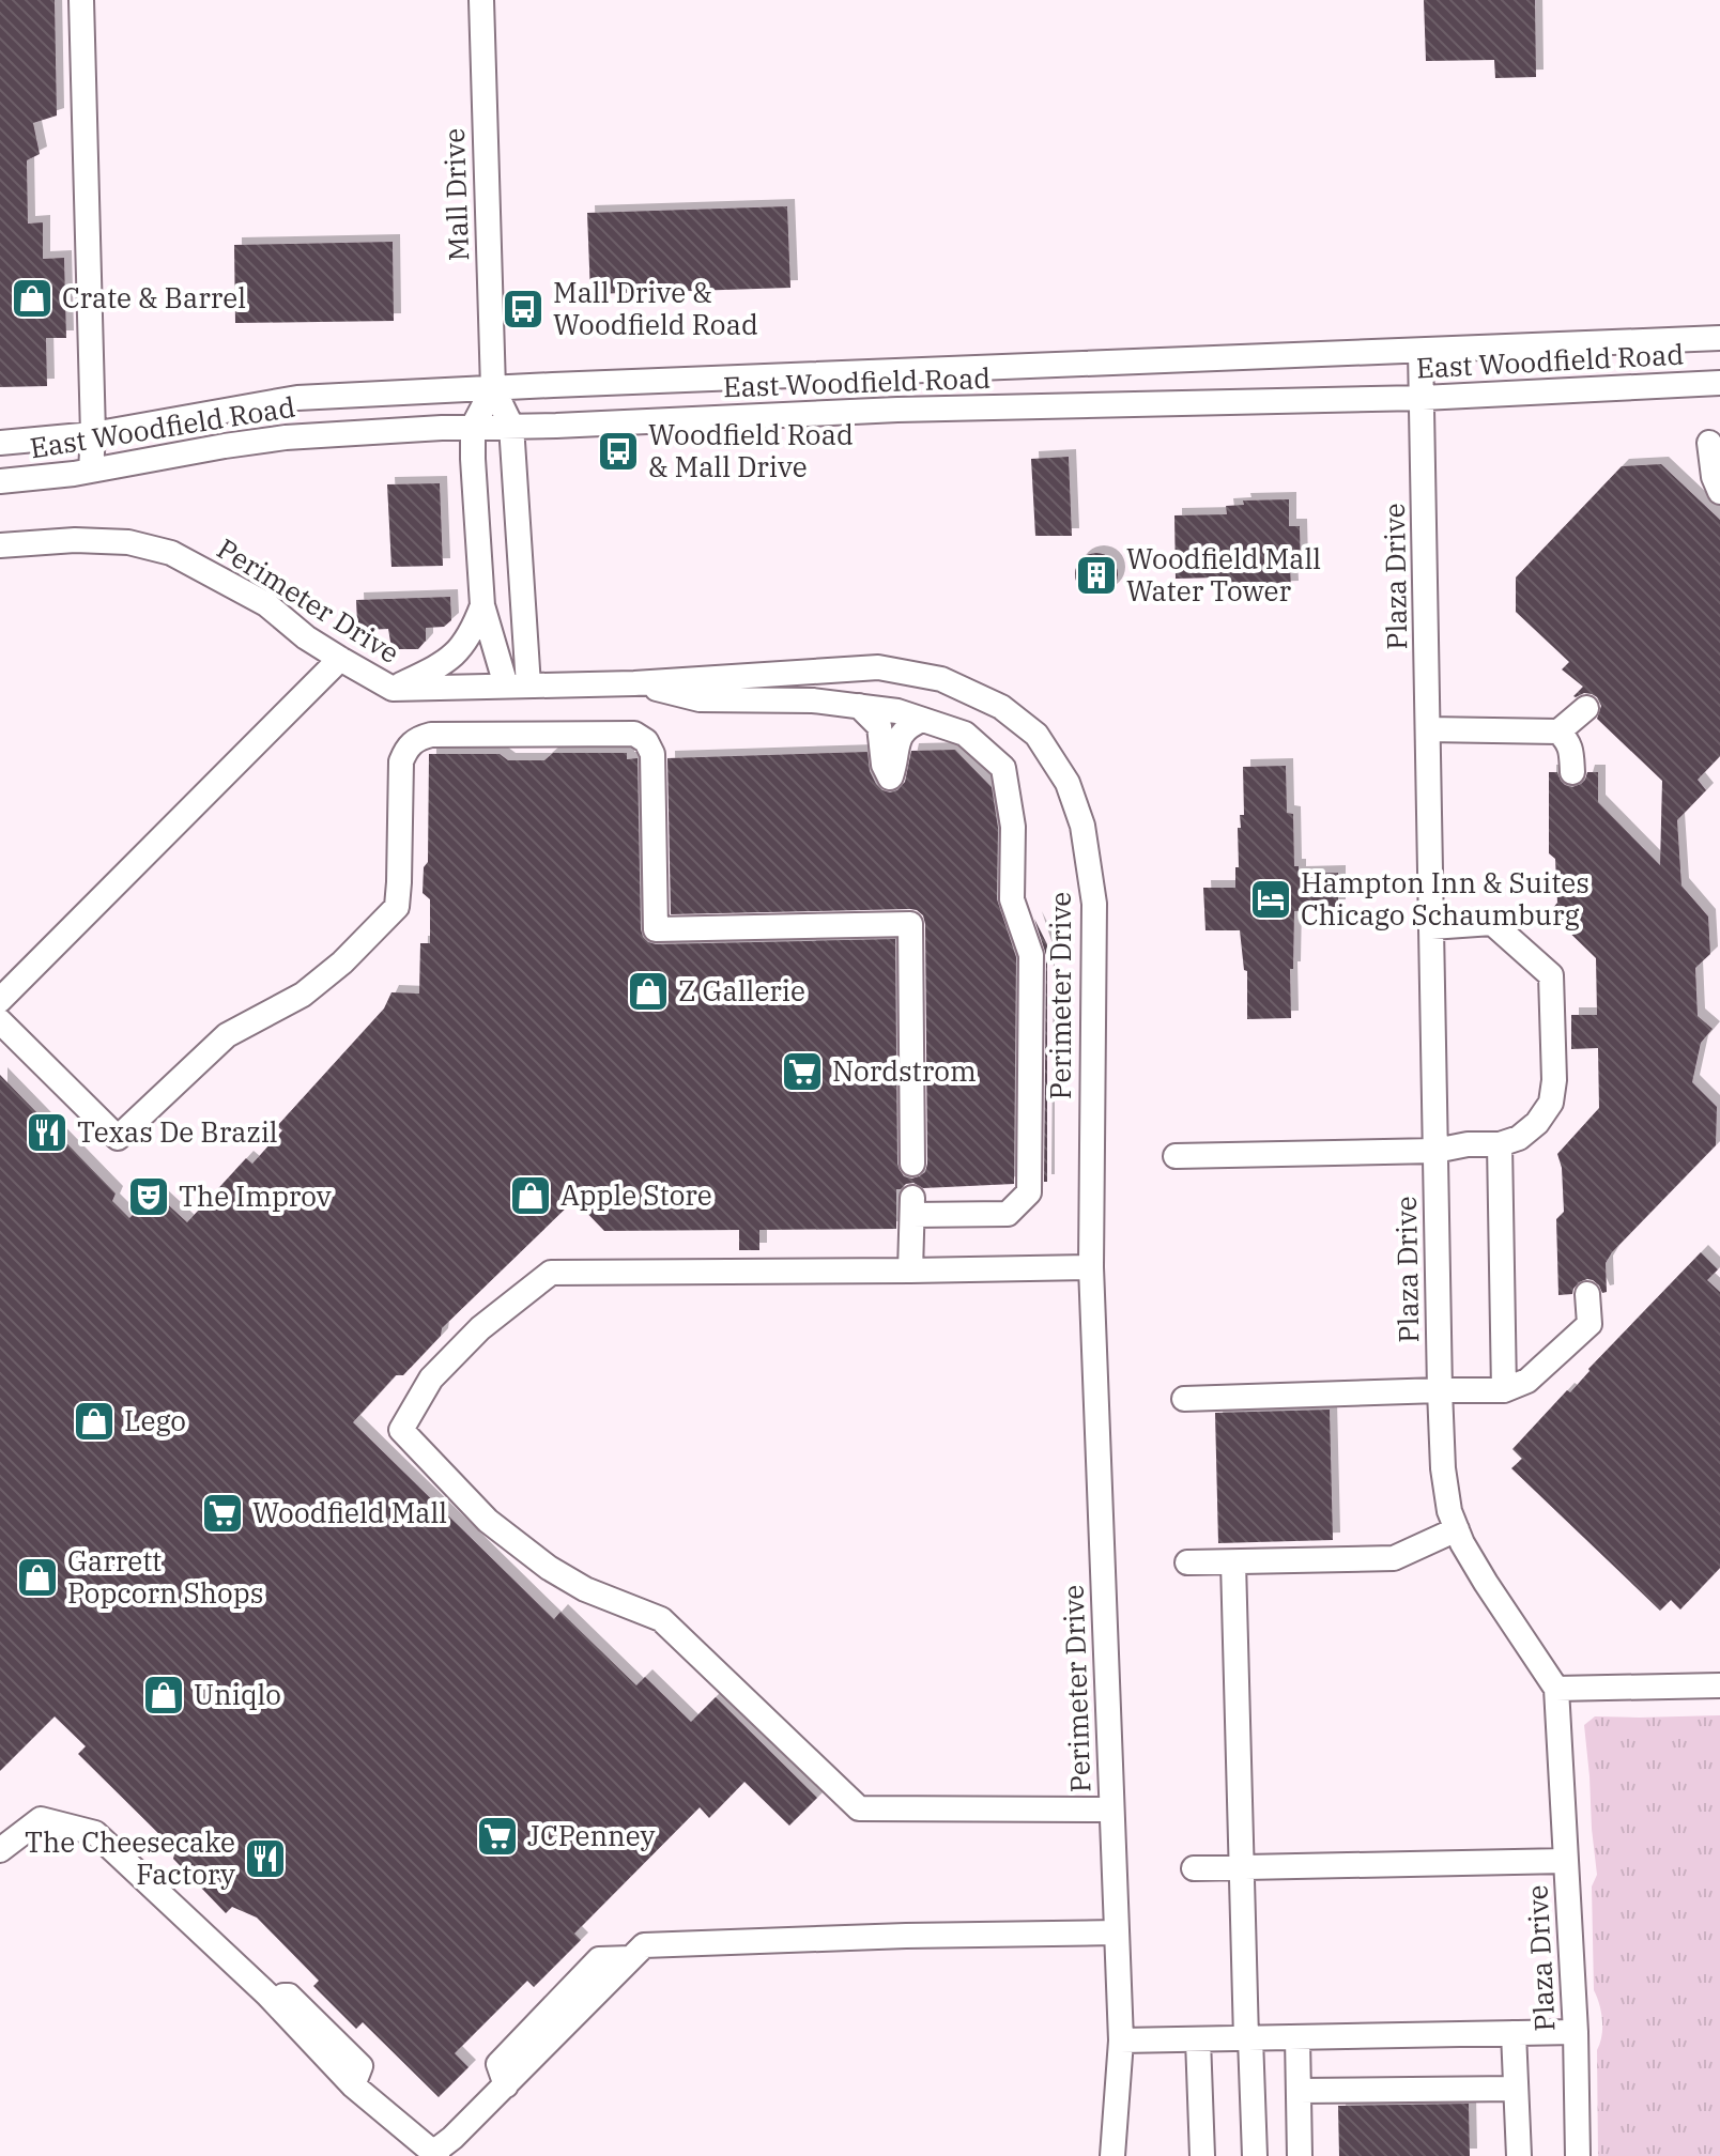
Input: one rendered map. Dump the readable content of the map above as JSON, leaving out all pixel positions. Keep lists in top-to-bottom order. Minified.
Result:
{"streets":{"street":["Mall Drive","East Woodfield Road","Plaza Drive","Perimeter Drive"]},"crossings":[["Mall Drive","East Woodfield Road"],["Mall Drive","Perimeter Drive"],["East Woodfield Road","Plaza Drive"]],"places":{"shop":["Crate & Barrel","Z Gallerie","Apple Store","Lego","Garrett Popcorn Shops","Uniqlo"],"bus stop":["Mall Drive & Woodfield Road","Woodfield Road & Mall Drive"],"building":["Woodfield Mall Water Tower"],"hotel":["Hampton Inn & Suites Chicago Schaumburg"],"supermarket":["Nordstrom","Woodfield Mall","JCPenney"],"restaurant":["Texas De Brazil","The Cheesecake Factory"],"theatre":["The Improv"]}}
